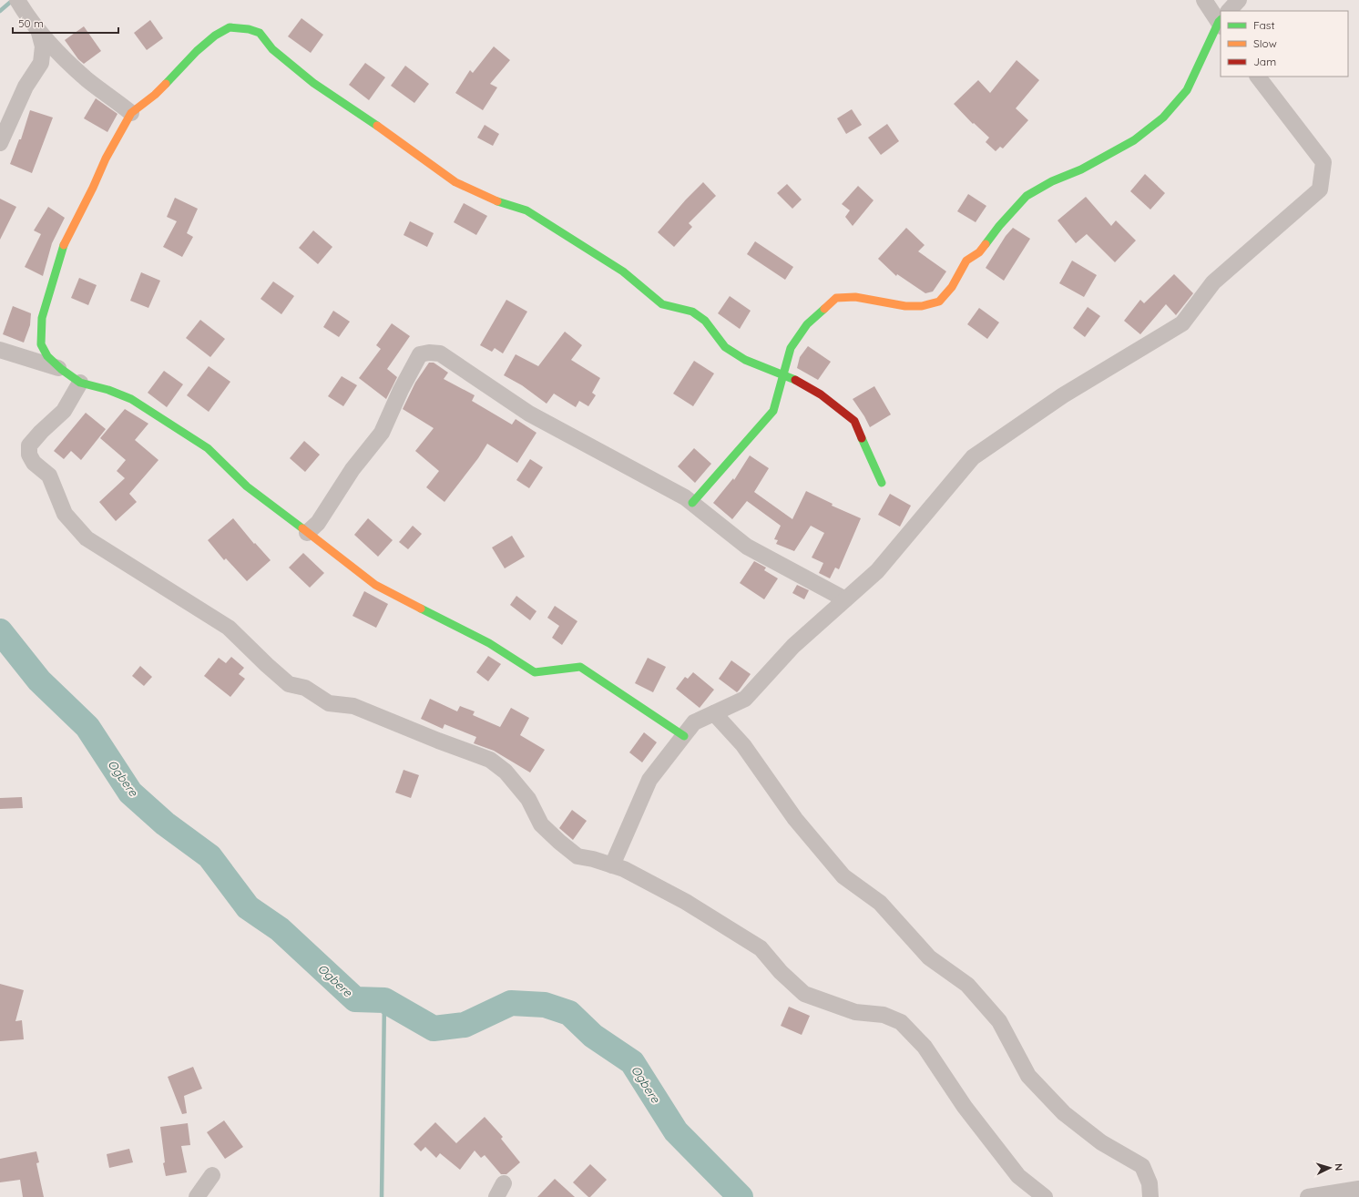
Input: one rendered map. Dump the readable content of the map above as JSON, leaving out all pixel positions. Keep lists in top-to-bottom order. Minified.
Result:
{"water":["Ogbere"],"legend":["Fast","Slow","Jam"],"scale_bar":"50 m","north":"right"}
